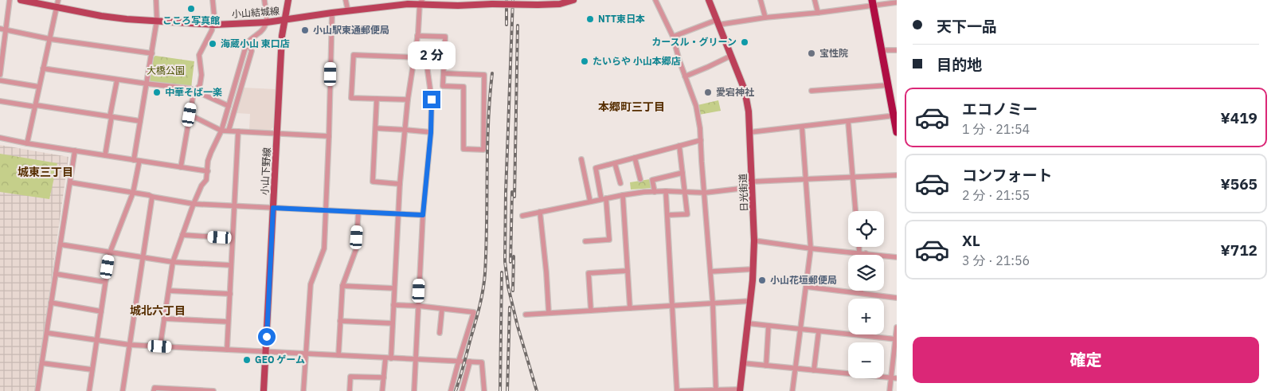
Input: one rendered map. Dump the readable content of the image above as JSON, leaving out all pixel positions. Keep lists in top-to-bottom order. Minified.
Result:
{"streets":{"main road":["小山結城線","小山下野線","日光街道"]},"crossings":[["小山結城線","小山下野線"]],"districts":["本郷町三丁目","城東三丁目","城北六丁目"],"parks":["大橋公園"],"places":["こころ写真館","NTT東日本","小山駅東通郵便局","カースル・グリーン","海蔵小山 東口店","宝性院","たいらや 小山本郷店","中華そば一楽","愛宕神社","小山花垣郵便局","GEO ゲーム"],"page":{"banner":["天下一品","目的地"],"bubble":"2 分","list":[{"name":"エコノミー","note":"1 分 · 21:54","value":"¥419"},{"name":"コンフォート","note":"2 分 · 21:55","value":"¥565"},{"name":"XL","note":"3 分 · 21:56","value":"¥712"}],"map_buttons":["+","−"],"buttons":"確定"}}
